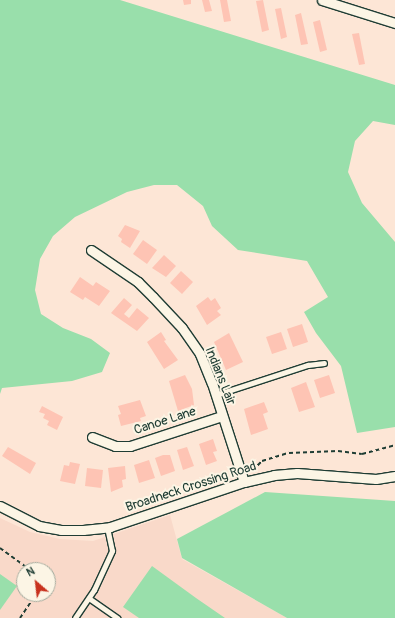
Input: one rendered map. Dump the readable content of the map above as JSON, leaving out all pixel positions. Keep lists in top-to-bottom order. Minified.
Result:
{"streets":{"street":["Indians Lair","Canoe Lane","Broadneck Crossing Road"]},"crossings":[["Indians Lair","Canoe Lane"],["Indians Lair","Broadneck Crossing Road"]],"north":"top left"}
